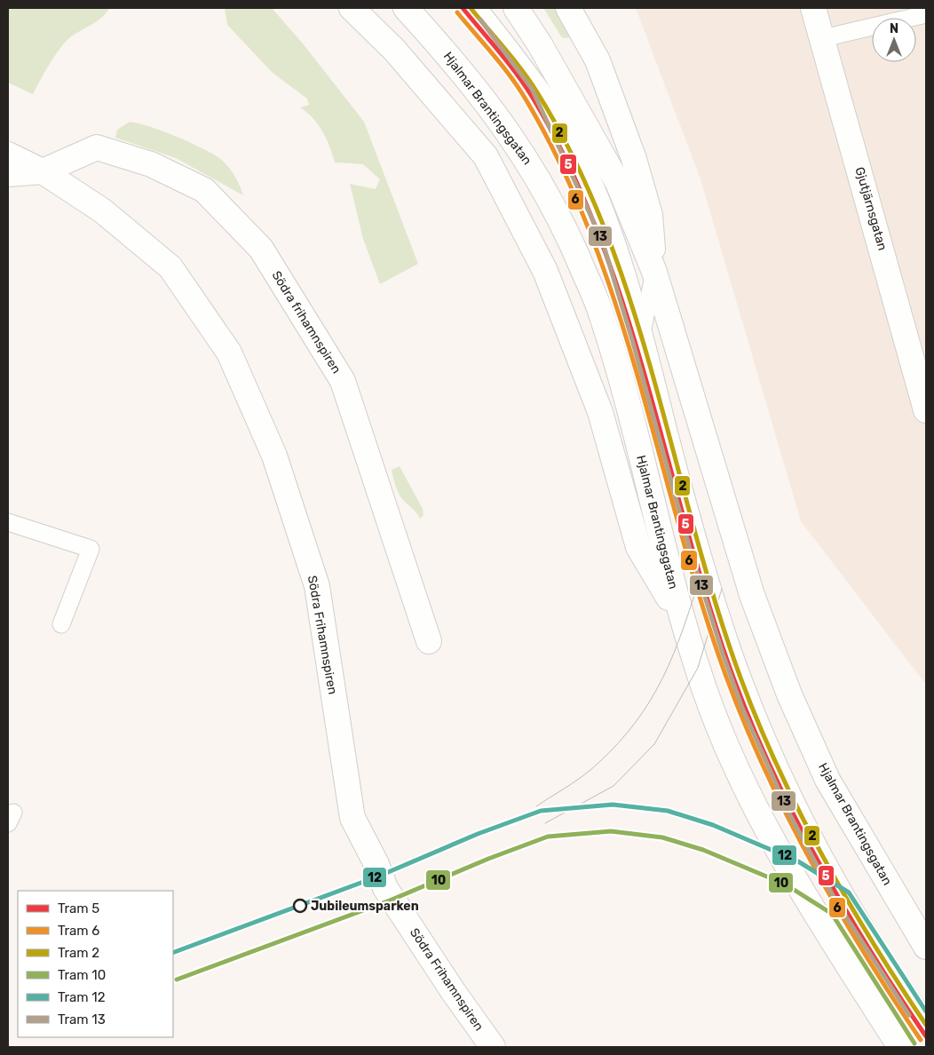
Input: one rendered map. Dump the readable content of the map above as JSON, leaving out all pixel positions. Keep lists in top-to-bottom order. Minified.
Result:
{"streets":{"main road":["Hjalmar Brantingsgatan","Gjutjärnsgatan","Södra frihamnspiren","Södra Frihamnspiren"]},"crossings":[["Södra frihamnspiren","Södra Frihamnspiren"]],"places":["Jubileumsparken"],"lines":["tram line 5","tram line 2","tram line 6","tram line 13","tram line 12","tram line 10"],"legend":["Tram 5","Tram 6","Tram 2","Tram 10","Tram 12","Tram 13"],"north":"top"}
